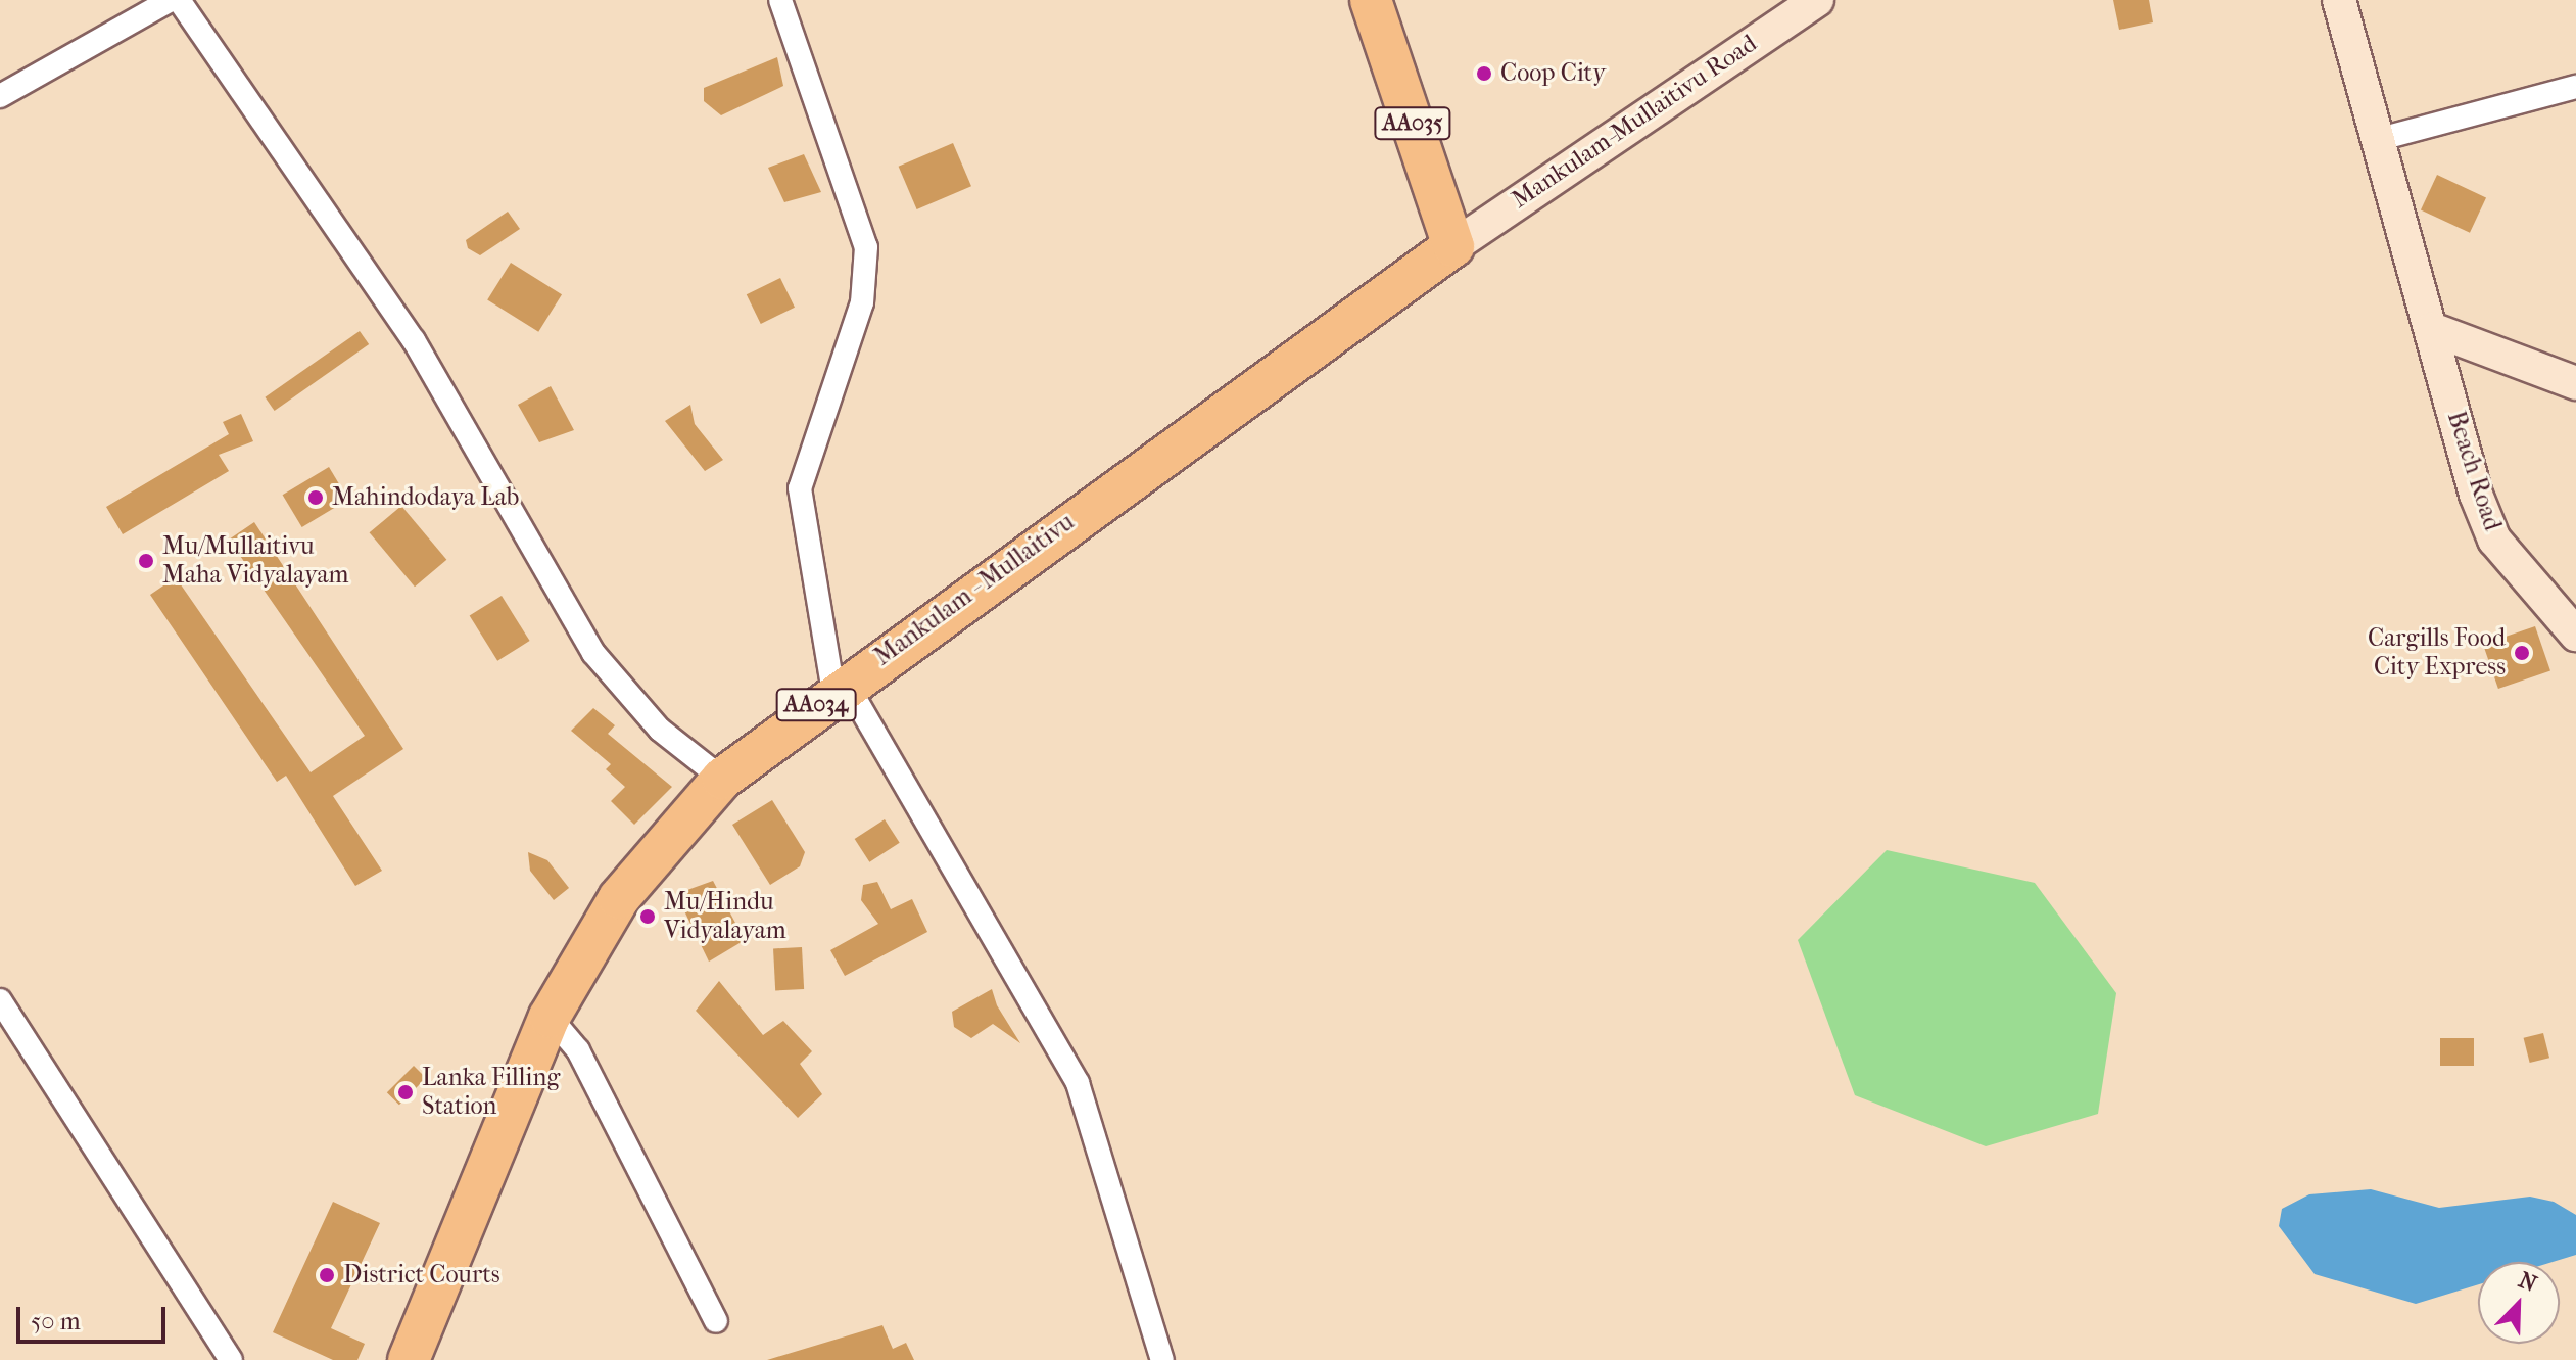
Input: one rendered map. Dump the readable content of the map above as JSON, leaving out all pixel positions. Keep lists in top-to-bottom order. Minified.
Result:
{"streets":{"highway":["AA035","Mankulam - Mullaitivu","AA034"],"street":["Mankulam-Mullaitivu Road","Beach Road"]},"crossings":[["Mankulam-Mullaitivu Road","AA035"],["Mankulam-Mullaitivu Road","Mankulam - Mullaitivu"],["AA035","Mankulam - Mullaitivu"]],"places":["Coop City","Mahindodaya Lab","Mu/Mullaitivu Maha Vidyalayam","Cargills Food City Express","Mu/Hindu Vidyalayam","Lanka Filling Station","District Courts"],"scale_bar":"50 m","north":"top right"}
